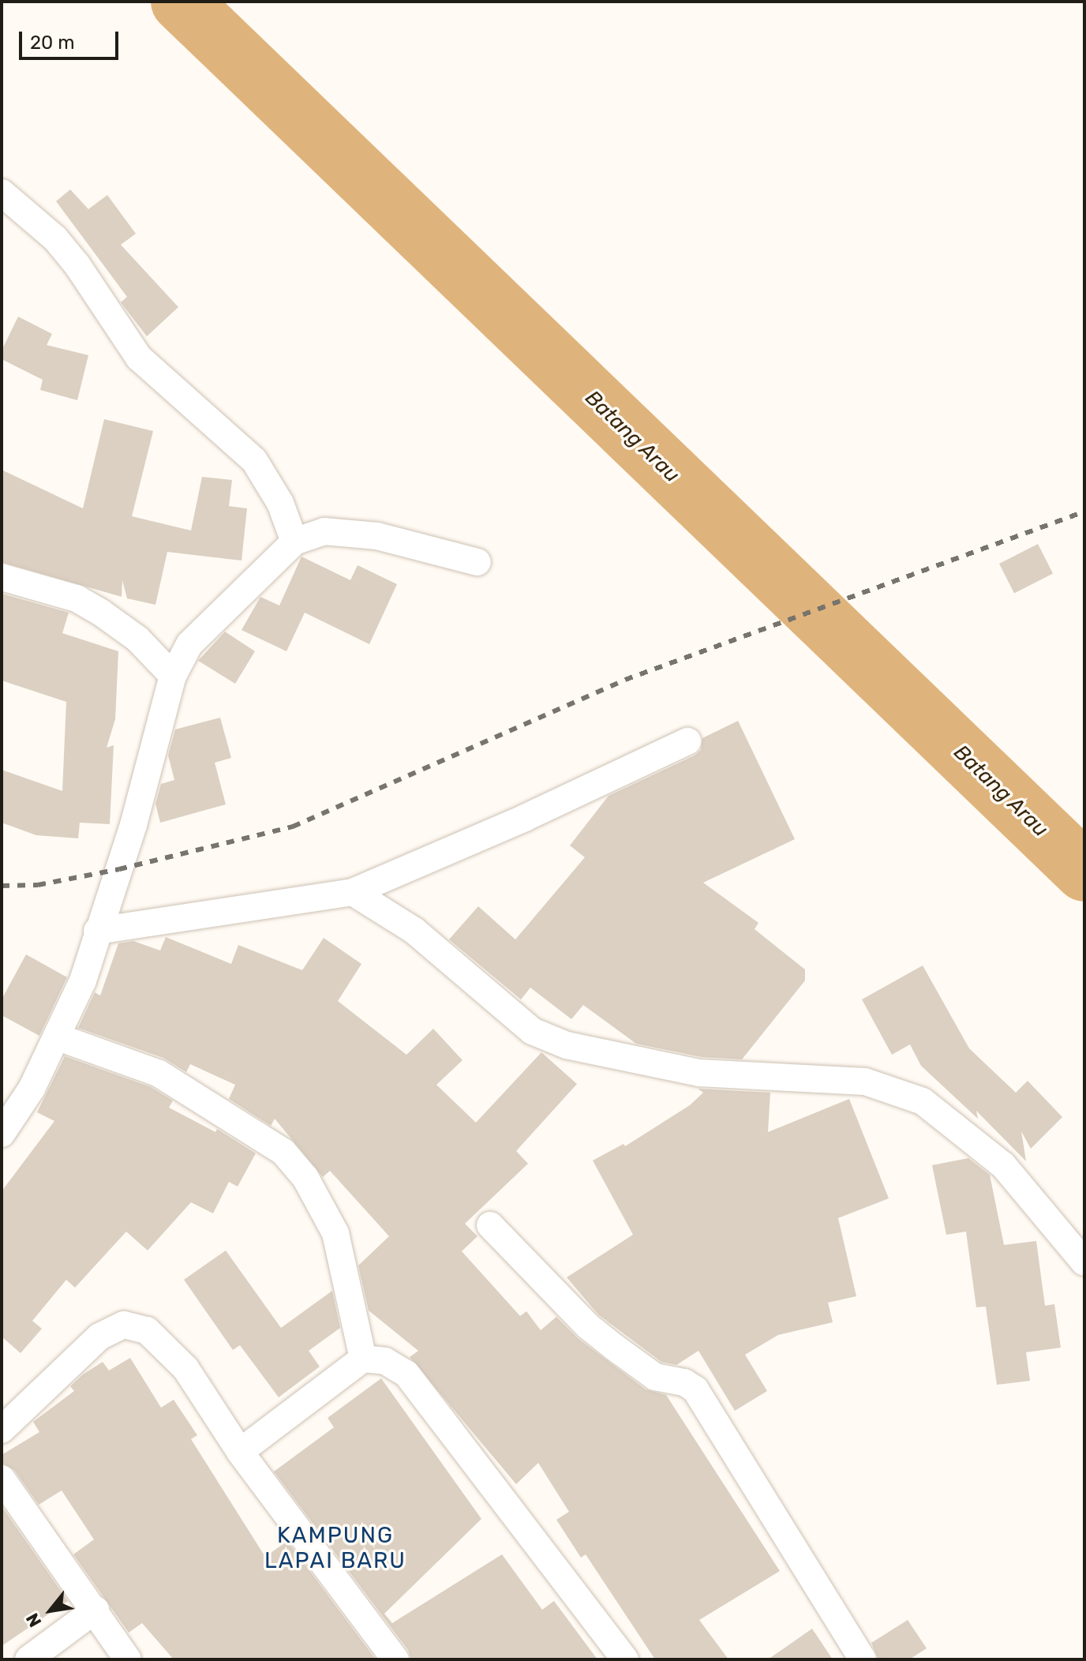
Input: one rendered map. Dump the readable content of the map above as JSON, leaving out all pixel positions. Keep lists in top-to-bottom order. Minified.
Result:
{"districts":["KAMPUNG LAPAI BARU"],"water":["Batang Arau"],"scale_bar":"20 m","north":"bottom left"}
